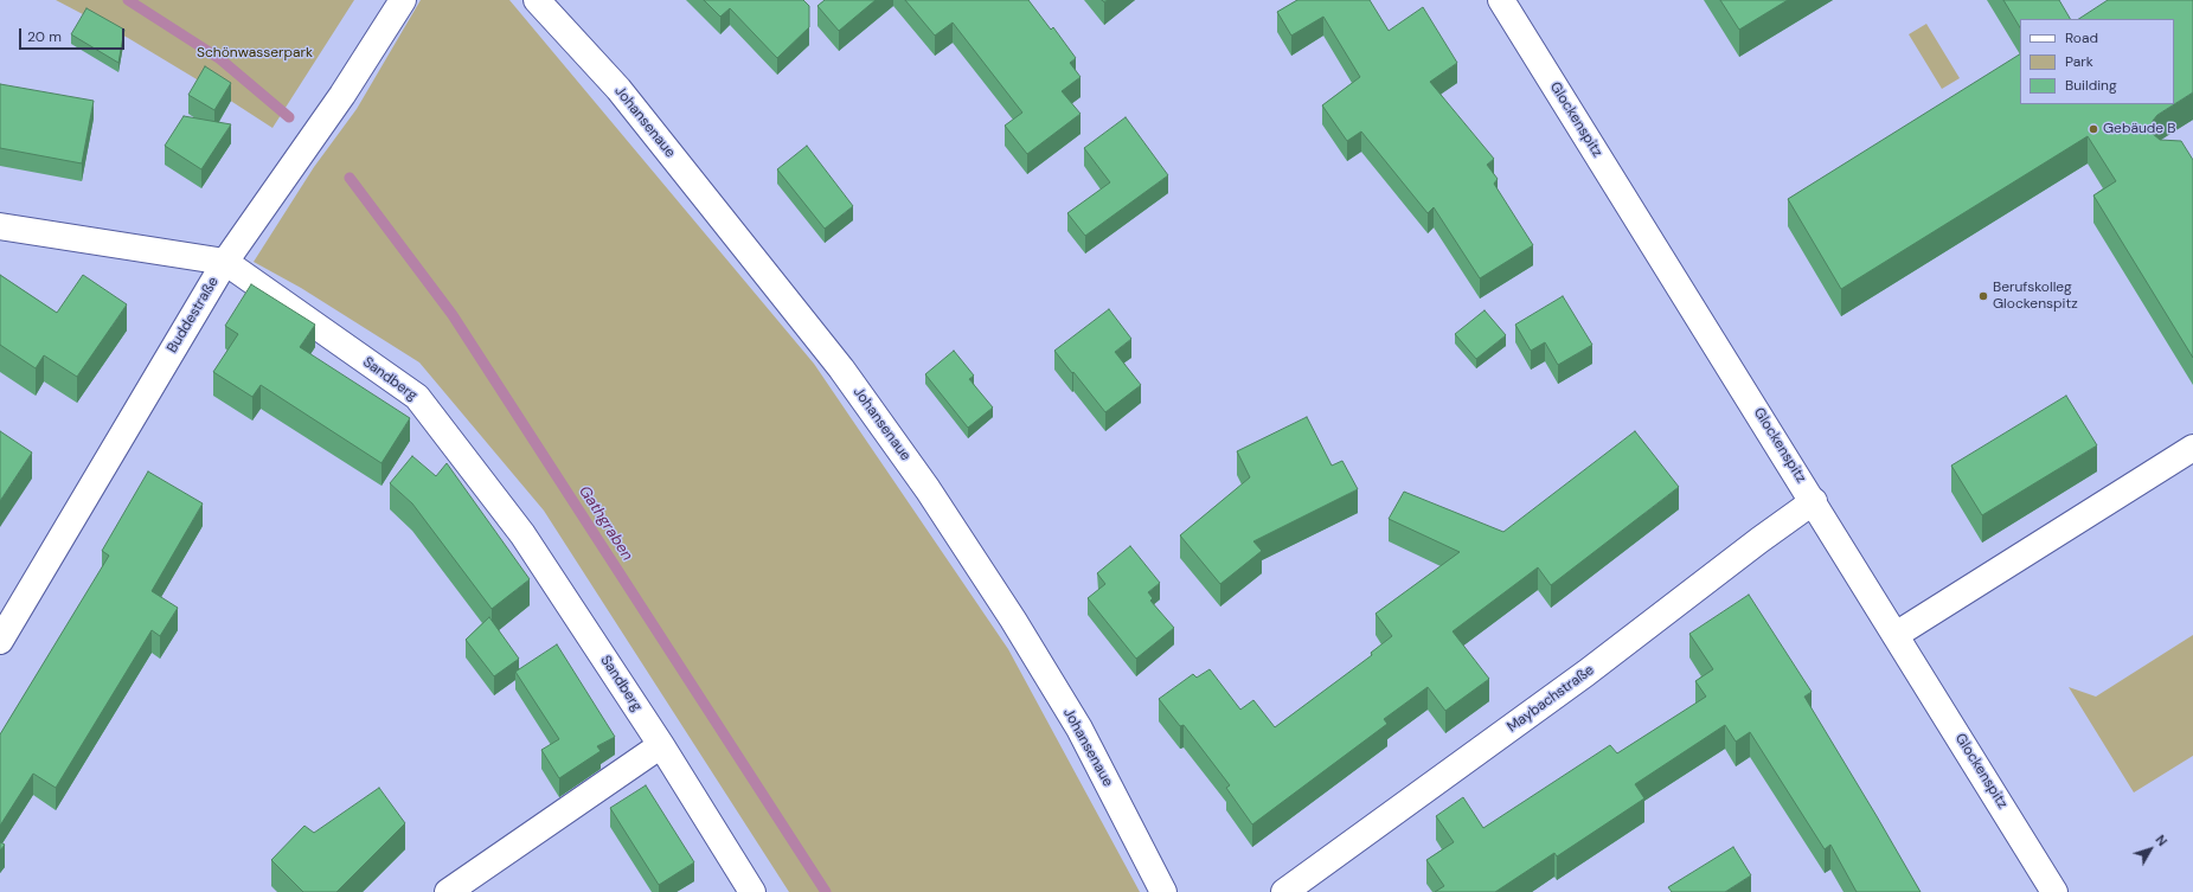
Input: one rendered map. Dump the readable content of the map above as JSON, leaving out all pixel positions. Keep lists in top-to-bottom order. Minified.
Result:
{"streets":{"street":["Glockenspitz","Johansenaue","Buddestraße","Sandberg","Maybachstraße"]},"crossings":[["Glockenspitz","Maybachstraße"],["Buddestraße","Sandberg"]],"water":["Gathgraben"],"parks":["Schönwasserpark"],"places":["Gebäude B","Berufskolleg Glockenspitz"],"legend":["Road","Park","Building"],"scale_bar":"20 m","north":"top right"}
